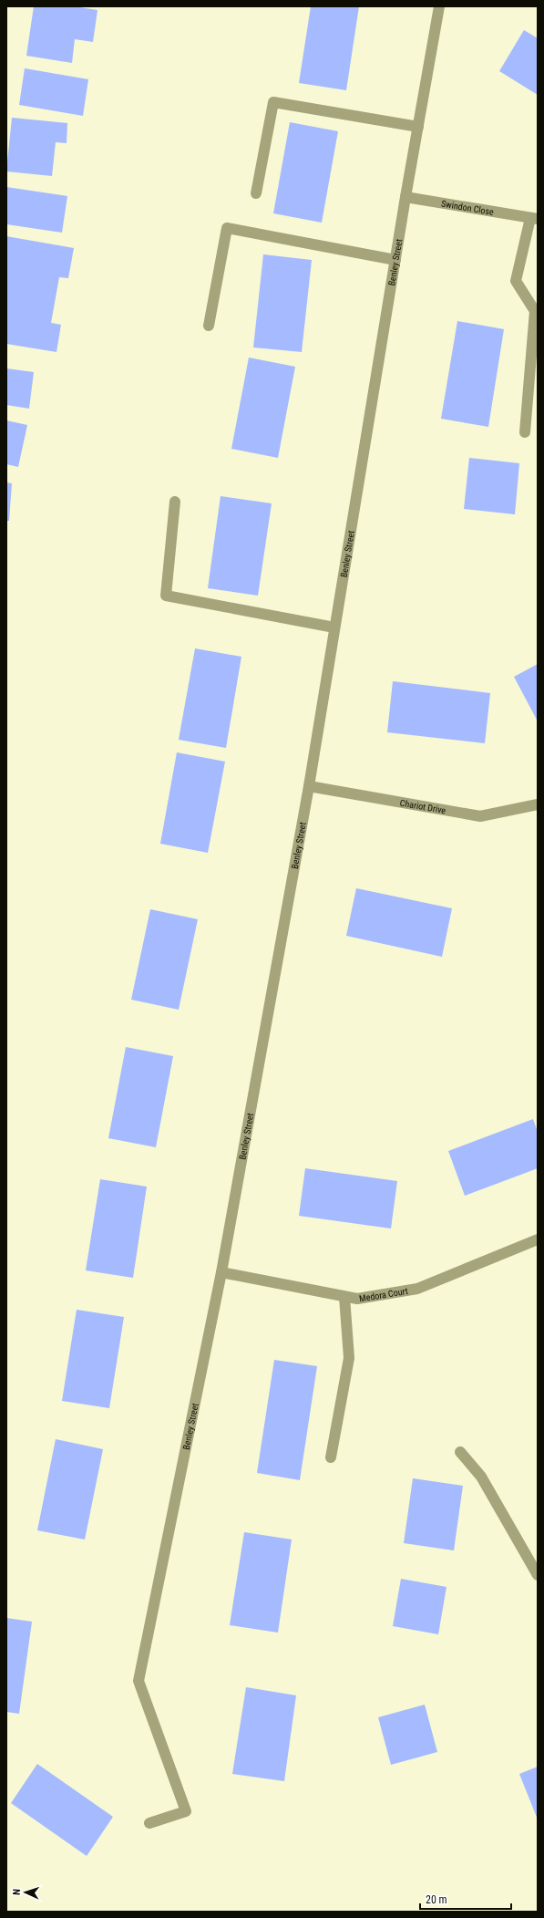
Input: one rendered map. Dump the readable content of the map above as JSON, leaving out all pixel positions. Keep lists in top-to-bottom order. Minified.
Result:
{"streets":{"street":["Swindon Close","Benley Street","Chariot Drive","Medora Court"]},"crossings":[["Swindon Close","Benley Street"],["Benley Street","Chariot Drive"],["Benley Street","Medora Court"]],"scale_bar":"20 m","north":"left"}
